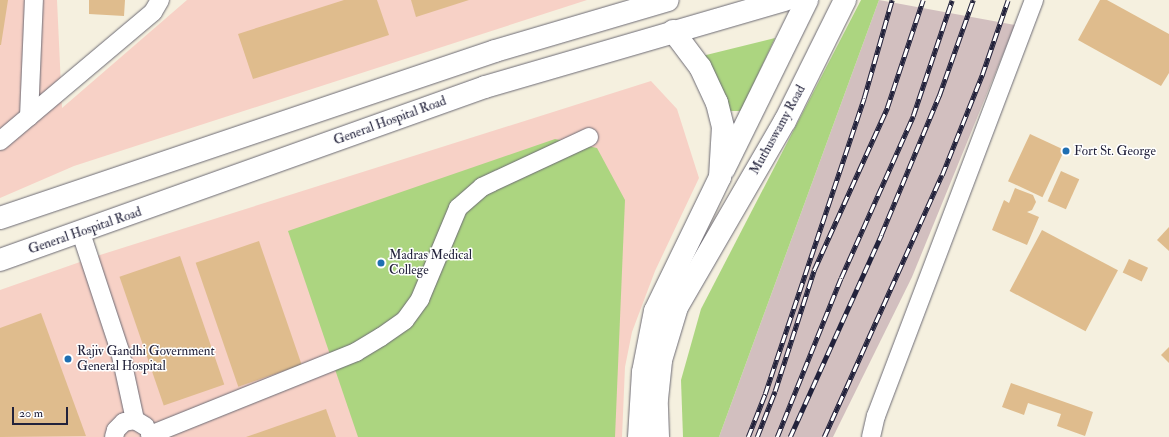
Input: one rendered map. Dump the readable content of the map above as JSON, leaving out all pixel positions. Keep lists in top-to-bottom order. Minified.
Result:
{"streets":{"main road":["General Hospital Road","Muthuswamy Road"]},"places":["Fort St. George","Madras Medical College","Rajiv Gandhi Government General Hospital"],"scale_bar":"20 m"}
